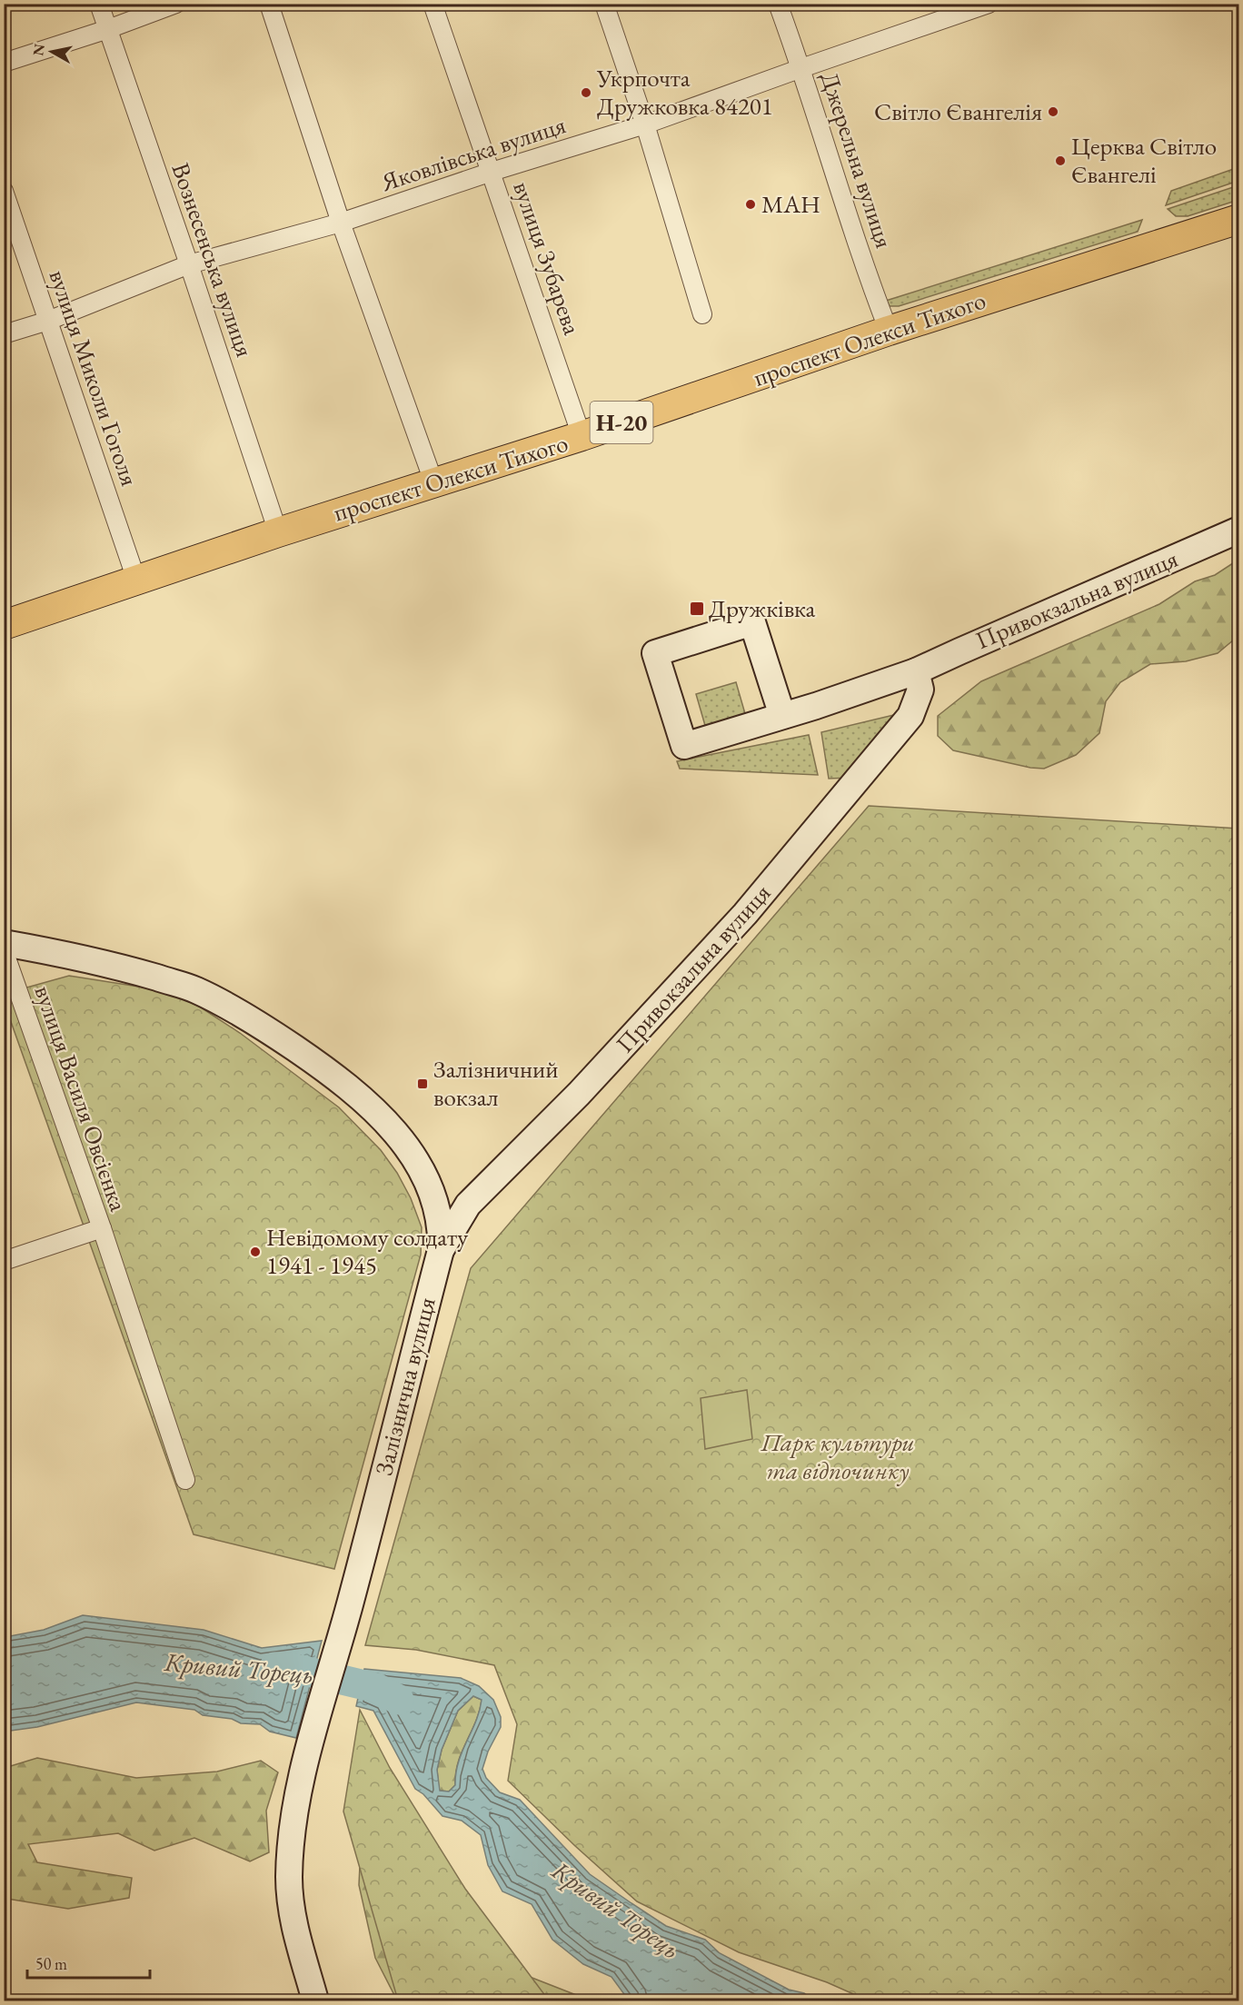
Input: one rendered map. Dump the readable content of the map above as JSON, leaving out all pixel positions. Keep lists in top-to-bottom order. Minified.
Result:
{"streets":{"main road":["проспект Олекси Тихого","Н-20"],"street":["Яковлівська вулиця","Джерельна вулиця","вулиця Зубарева","Вознесенська вулиця","вулиця Миколи Гоголя","Привокзальна вулиця","вулиця Василя Овсієнка","Залізнична вулиця"]},"crossings":[["Яковлівська вулиця","Джерельна вулиця"],["Яковлівська вулиця","вулиця Зубарева"],["Яковлівська вулиця","Вознесенська вулиця"],["Яковлівська вулиця","вулиця Миколи Гоголя"],["Джерельна вулиця","проспект Олекси Тихого"],["вулиця Зубарева","проспект Олекси Тихого"],["Вознесенська вулиця","проспект Олекси Тихого"],["проспект Олекси Тихого","вулиця Миколи Гоголя"],["Привокзальна вулиця","Залізнична вулиця"]],"water":["Кривий Торець"],"parks":["Парк культури та відпочинку"],"places":{"other":["Укрпочта Дружковка 84201","Світло Євангелія","Церква Світло Євангелі","МАН","Невідомому солдату 1941 - 1945"],"transit":["Дружківка","Залізничний вокзал"]},"scale_bar":"50 m","north":"left"}
